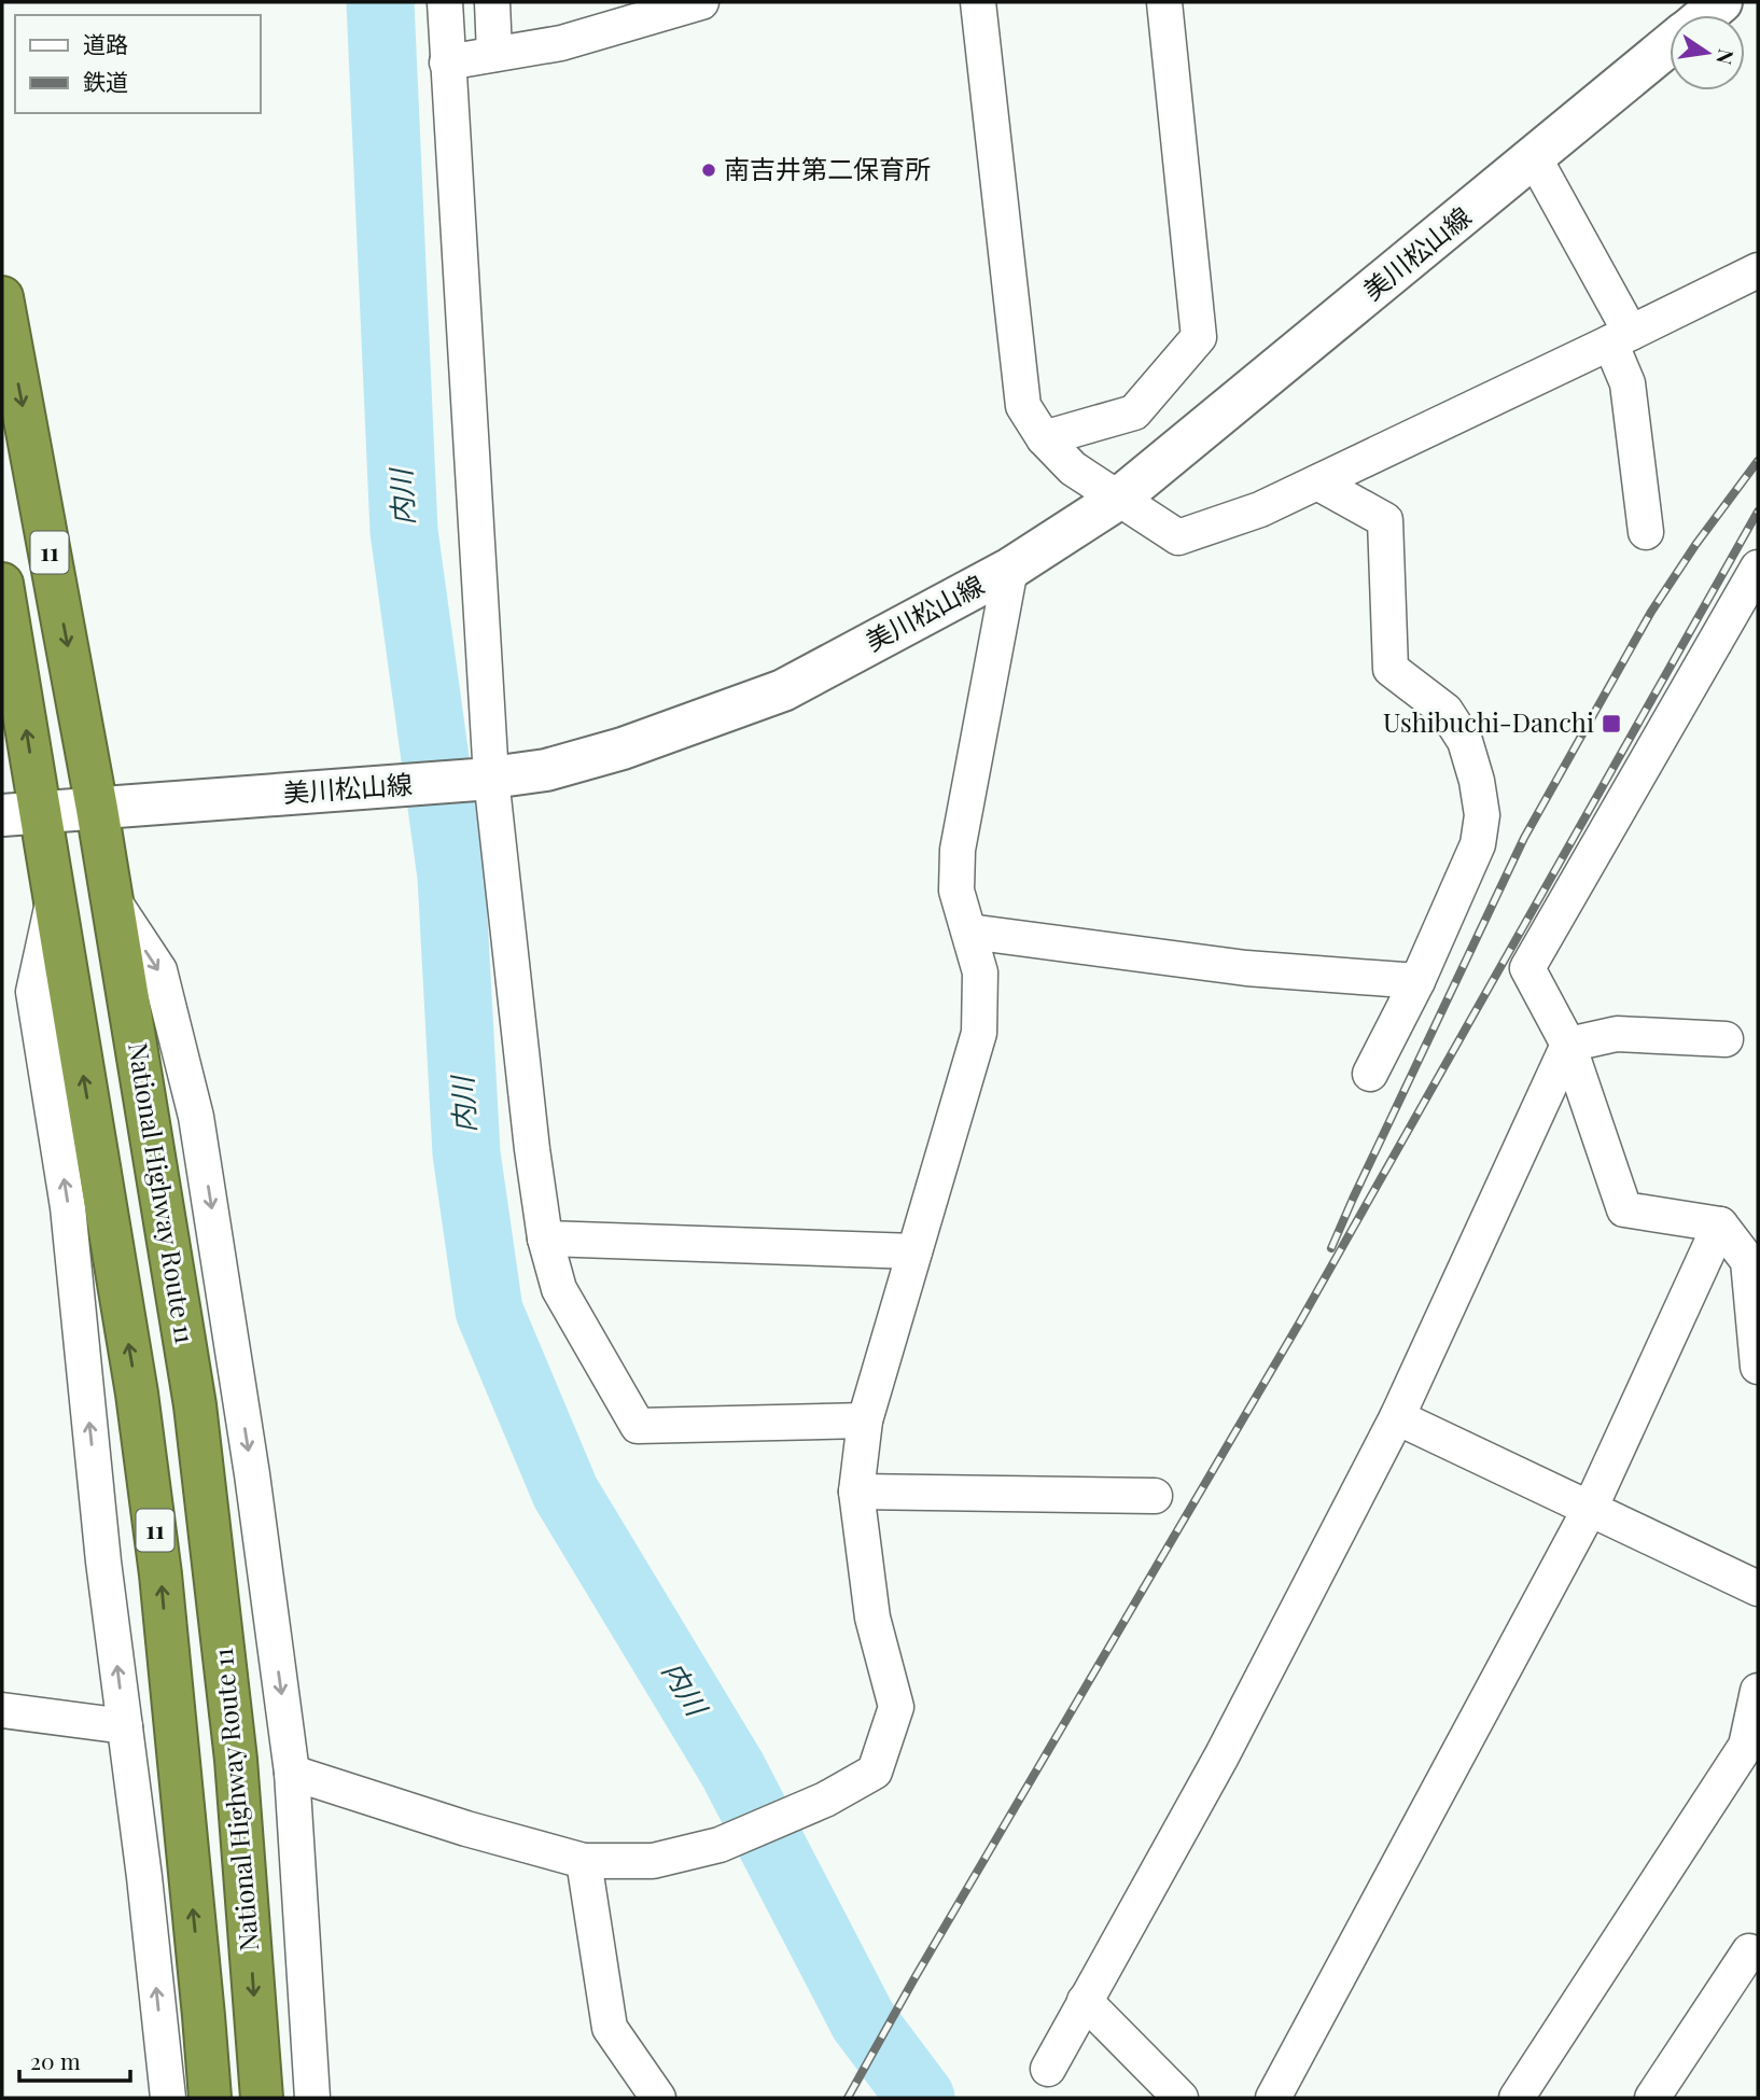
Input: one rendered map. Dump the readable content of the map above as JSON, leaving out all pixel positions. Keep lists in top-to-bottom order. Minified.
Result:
{"streets":{"highway":["11","National Highway Route 11"],"main road":["美川松山線"]},"crossings":[["美川松山線","National Highway Route 11"]],"water":["内川"],"places":{"other":["南吉井第二保育所"],"transit":["Ushibuchi-Danchi"]},"legend":["道路","鉄道"],"scale_bar":"20 m","north":"right"}
